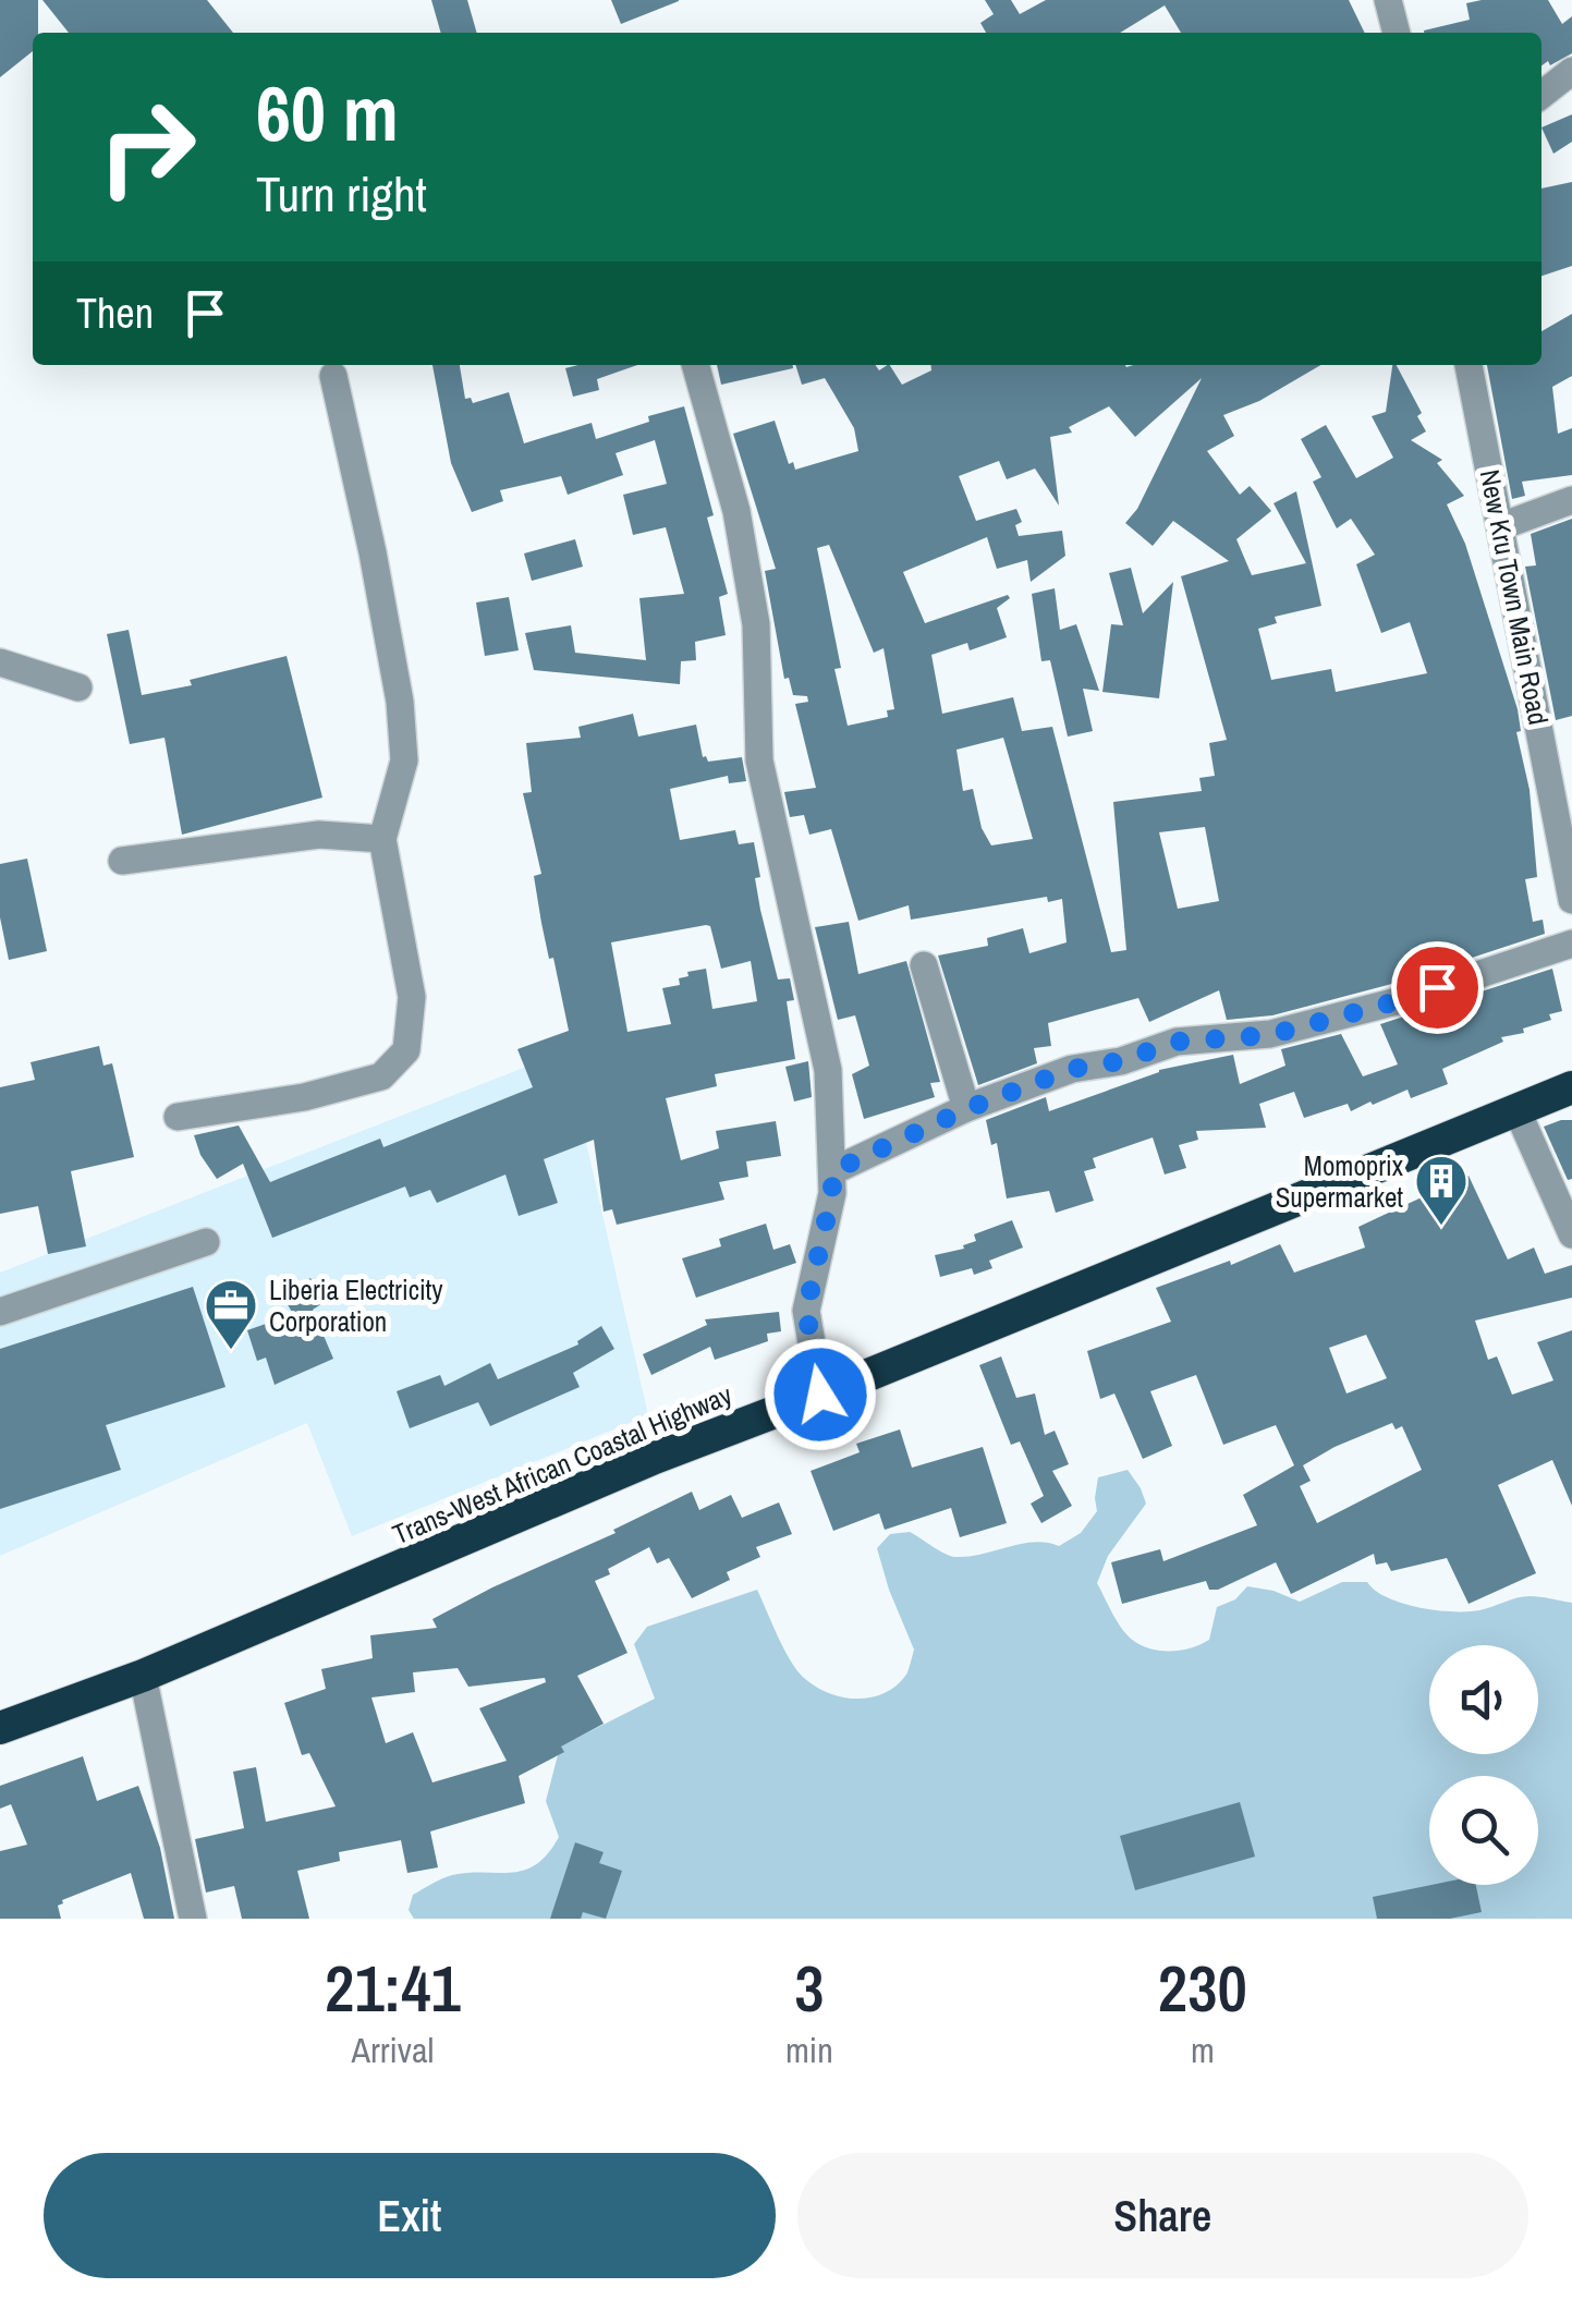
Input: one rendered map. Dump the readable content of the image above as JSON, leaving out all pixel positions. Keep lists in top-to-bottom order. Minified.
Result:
{"streets":{"highway":["Trans-West African Coastal Highway"],"street":["New Kru Town Main Road"]},"places":{"building":["Momoprix Supermarket"],"office":["Liberia Electricity Corporation"]},"page":{"turn":["60 m","Turn right"],"then":"Then","eta":["21:41","Arrival","3","min","230","m"],"buttons":["Exit","Share"]}}
